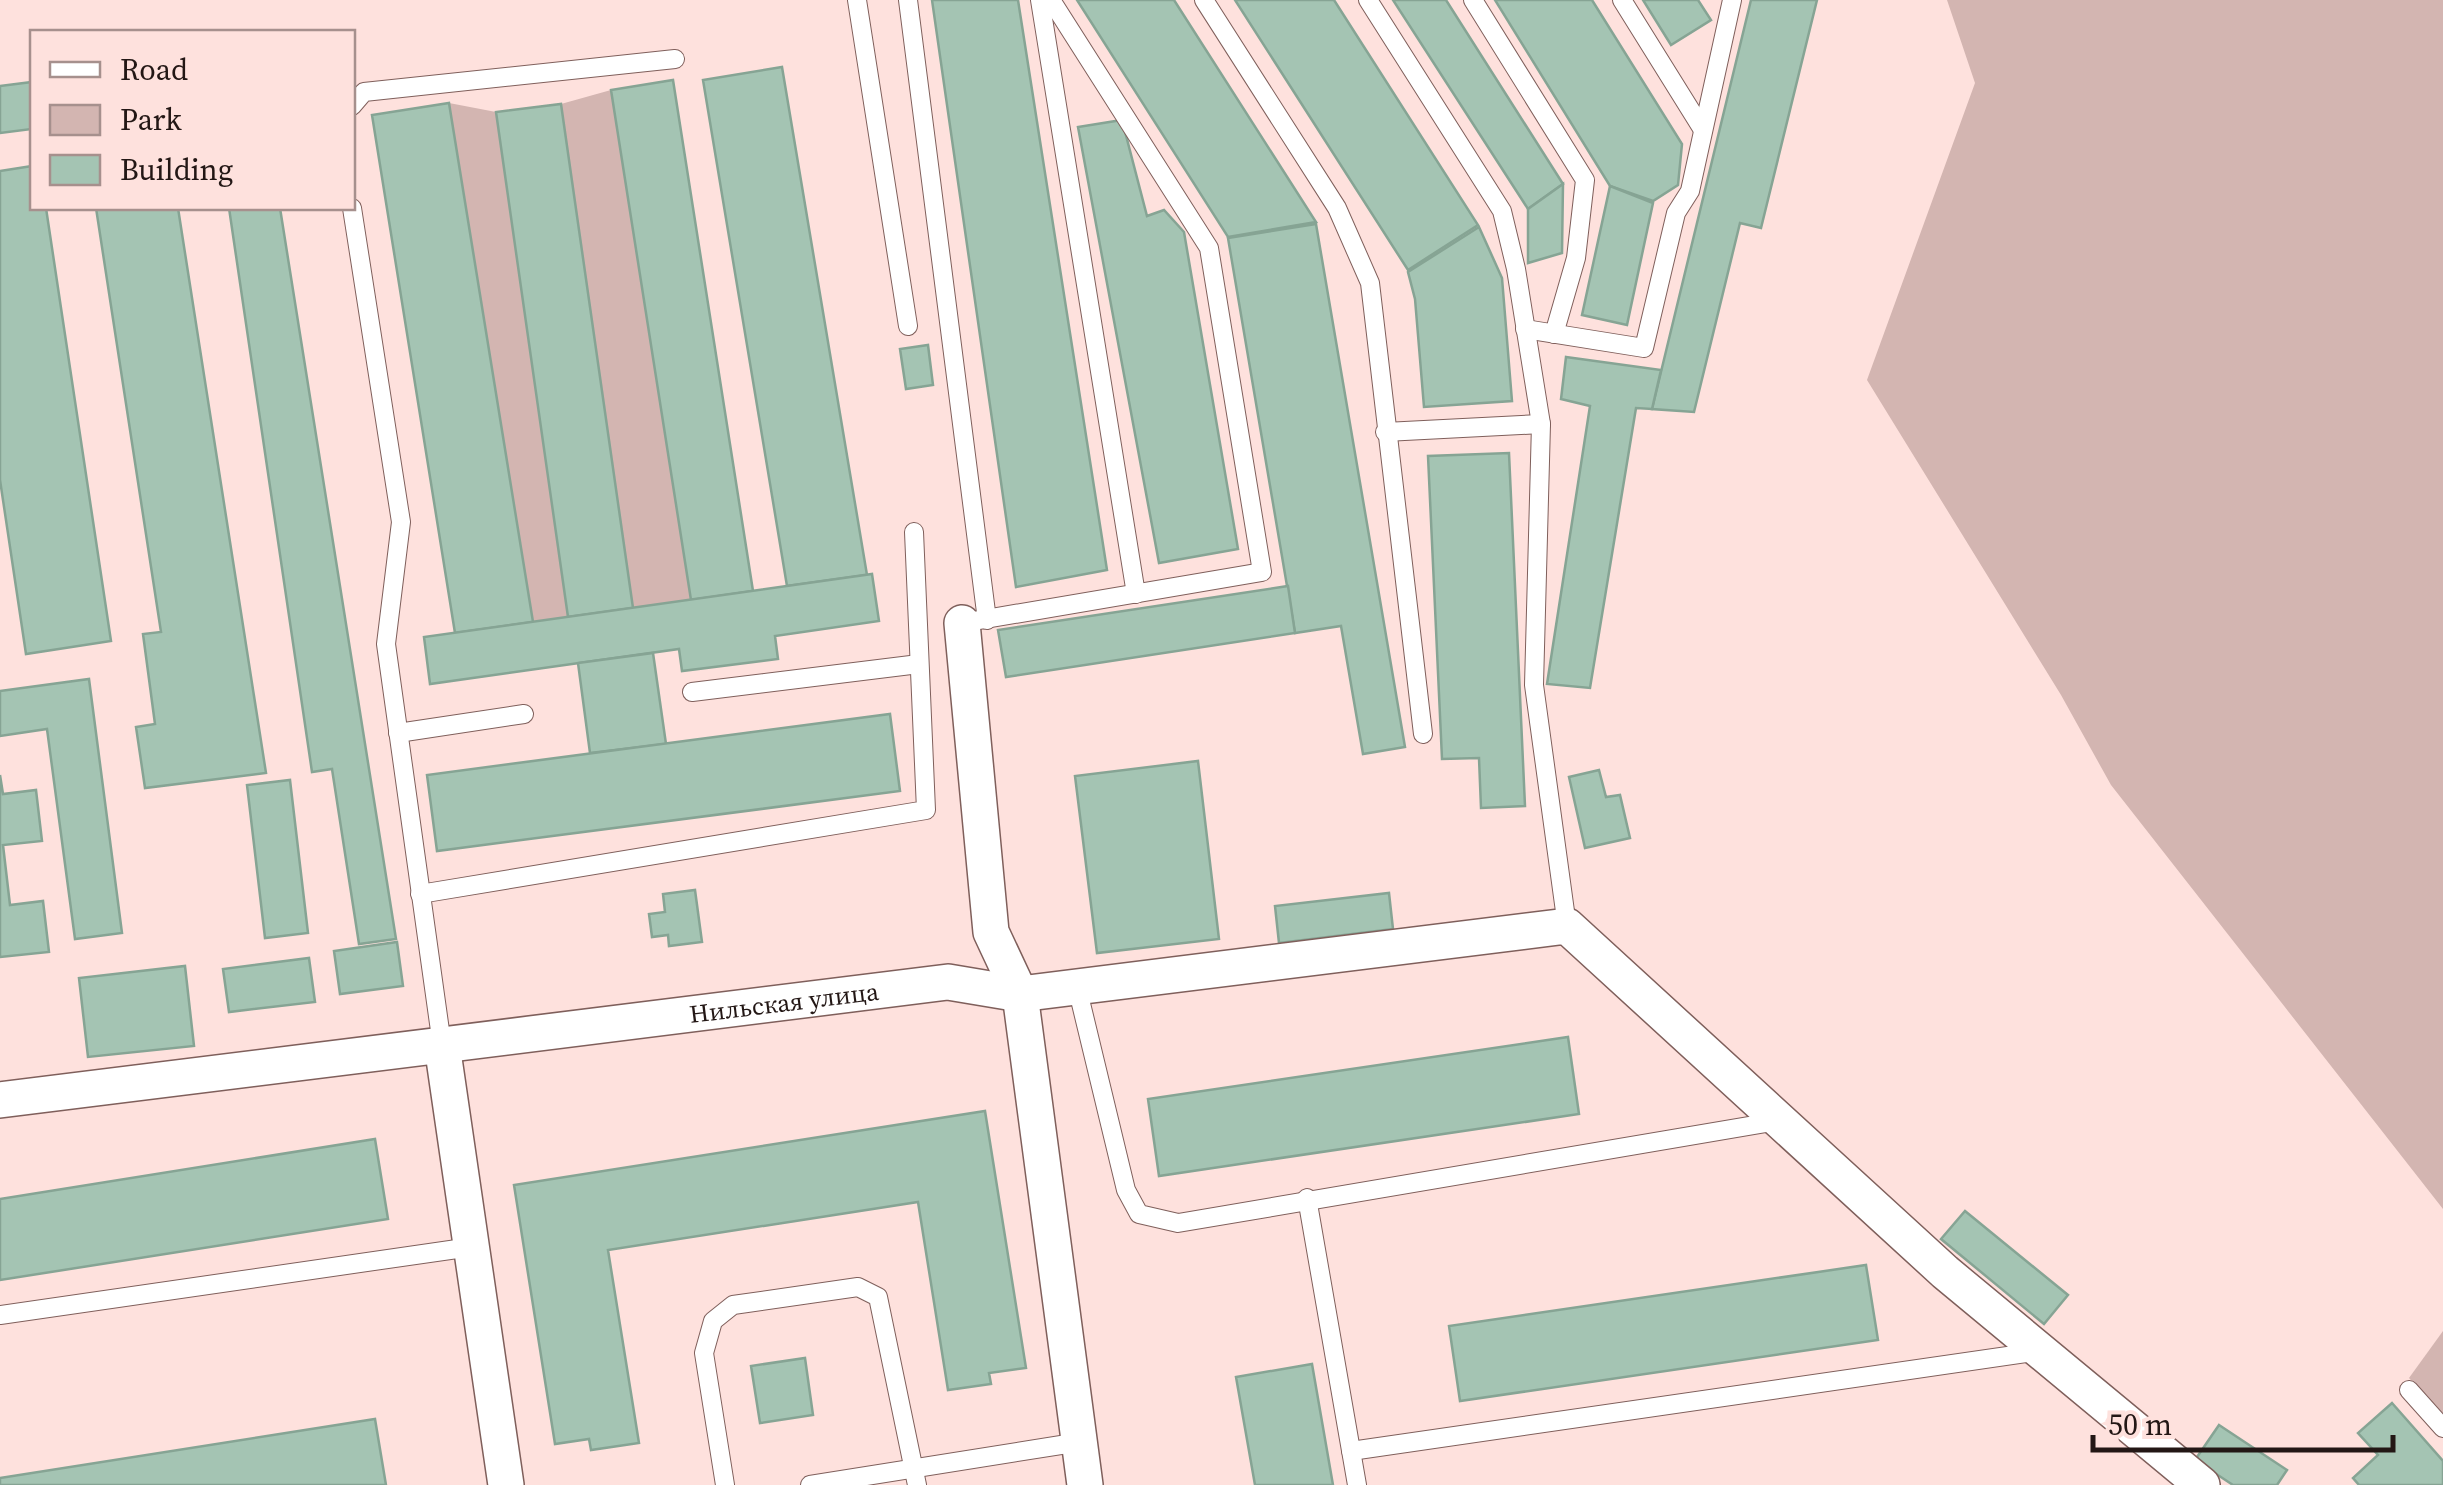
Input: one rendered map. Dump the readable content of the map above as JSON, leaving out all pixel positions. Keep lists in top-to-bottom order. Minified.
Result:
{"streets":{"street":["Нильская улица"]},"legend":["Road","Park","Building"],"scale_bar":"50 m"}
